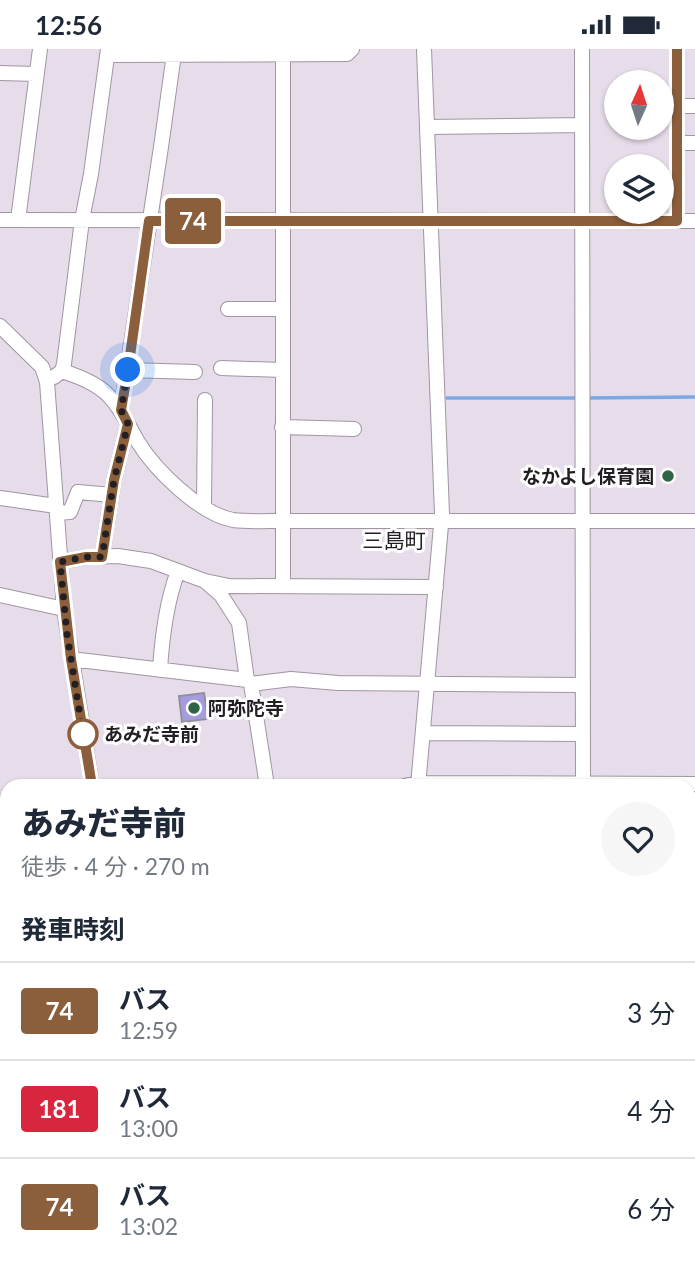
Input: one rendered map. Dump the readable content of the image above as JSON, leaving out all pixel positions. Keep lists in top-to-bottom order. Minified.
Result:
{"districts":["三島町"],"places":["なかよし保育園","阿弥陀寺","あみだ寺前"],"lines":["bus line 74"],"north":"top","page":{"status":"12:56","on_map":"74","heading":[["あみだ寺前","徒歩 · 4 分 · 270 m"],"発車時刻"],"list":[{"mark":"74","name":"バス","note":"12:59","value":"3 分"},{"mark":"181","name":"バス","note":"13:00","value":"4 分"},{"mark":"74","name":"バス","note":"13:02","value":"6 分"}]}}
